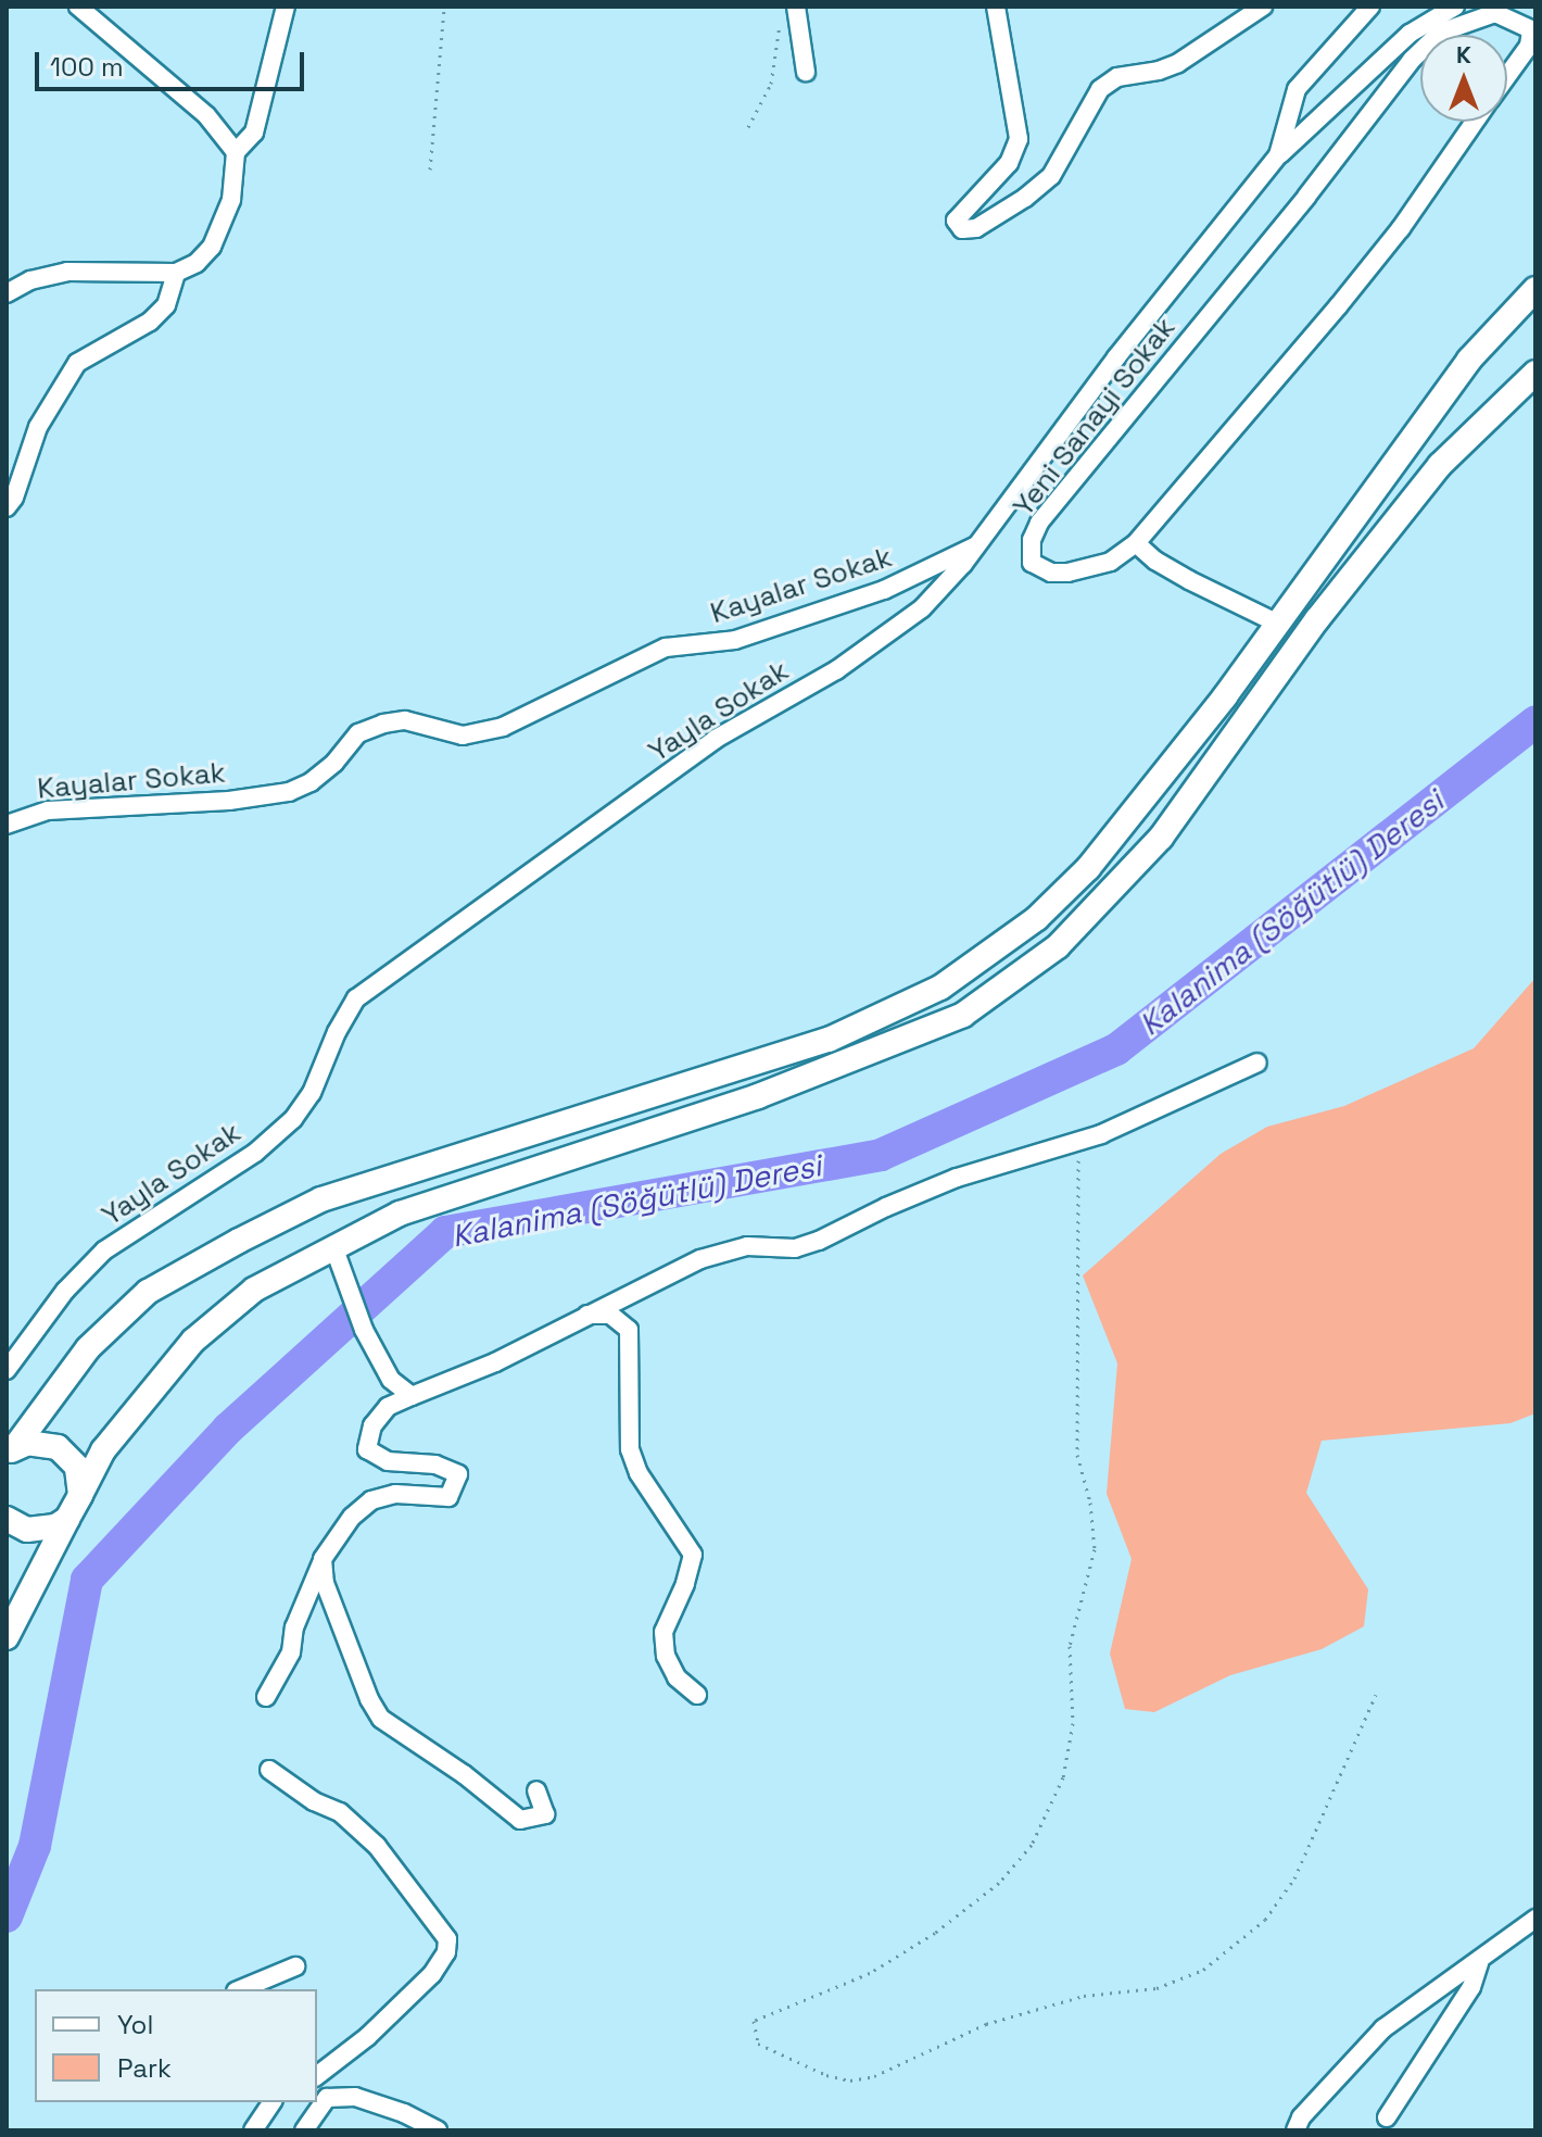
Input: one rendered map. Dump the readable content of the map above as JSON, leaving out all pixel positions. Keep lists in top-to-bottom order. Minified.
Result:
{"streets":{"street":["Yeni Sanayi Sokak","Kayalar Sokak","Yayla Sokak"]},"crossings":[["Kayalar Sokak","Yayla Sokak"]],"water":["Kalanima (Söğütlü) Deresi"],"legend":["Yol","Park"],"scale_bar":"100 m","north":"top"}
